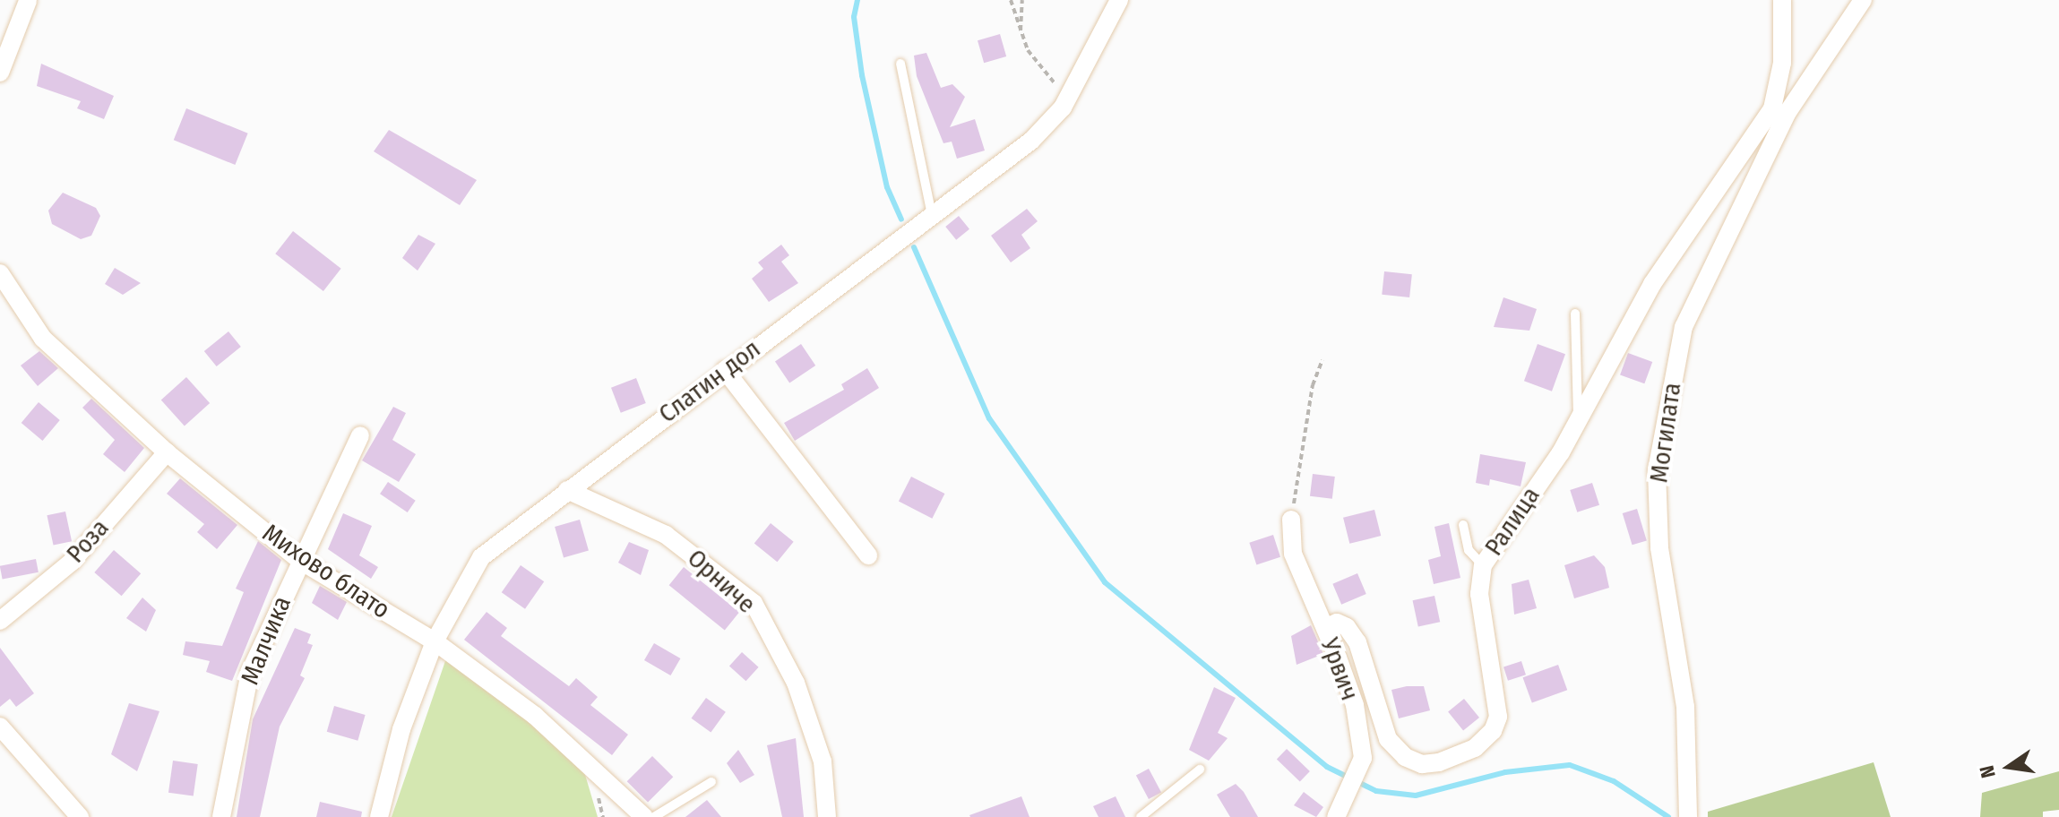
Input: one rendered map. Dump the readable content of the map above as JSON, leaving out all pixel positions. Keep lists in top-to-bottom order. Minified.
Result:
{"streets":{"street":["Слатин дол","Могилата","Ралица","Роза","Михово блато","Орниче","Малчика","Урвич"]},"crossings":[["Слатин дол","Михово блато"],["Слатин дол","Орниче"],["Могилата","Ралица"],["Ралица","Урвич"],["Роза","Михово блато"],["Михово блато","Малчика"]],"north":"left"}
